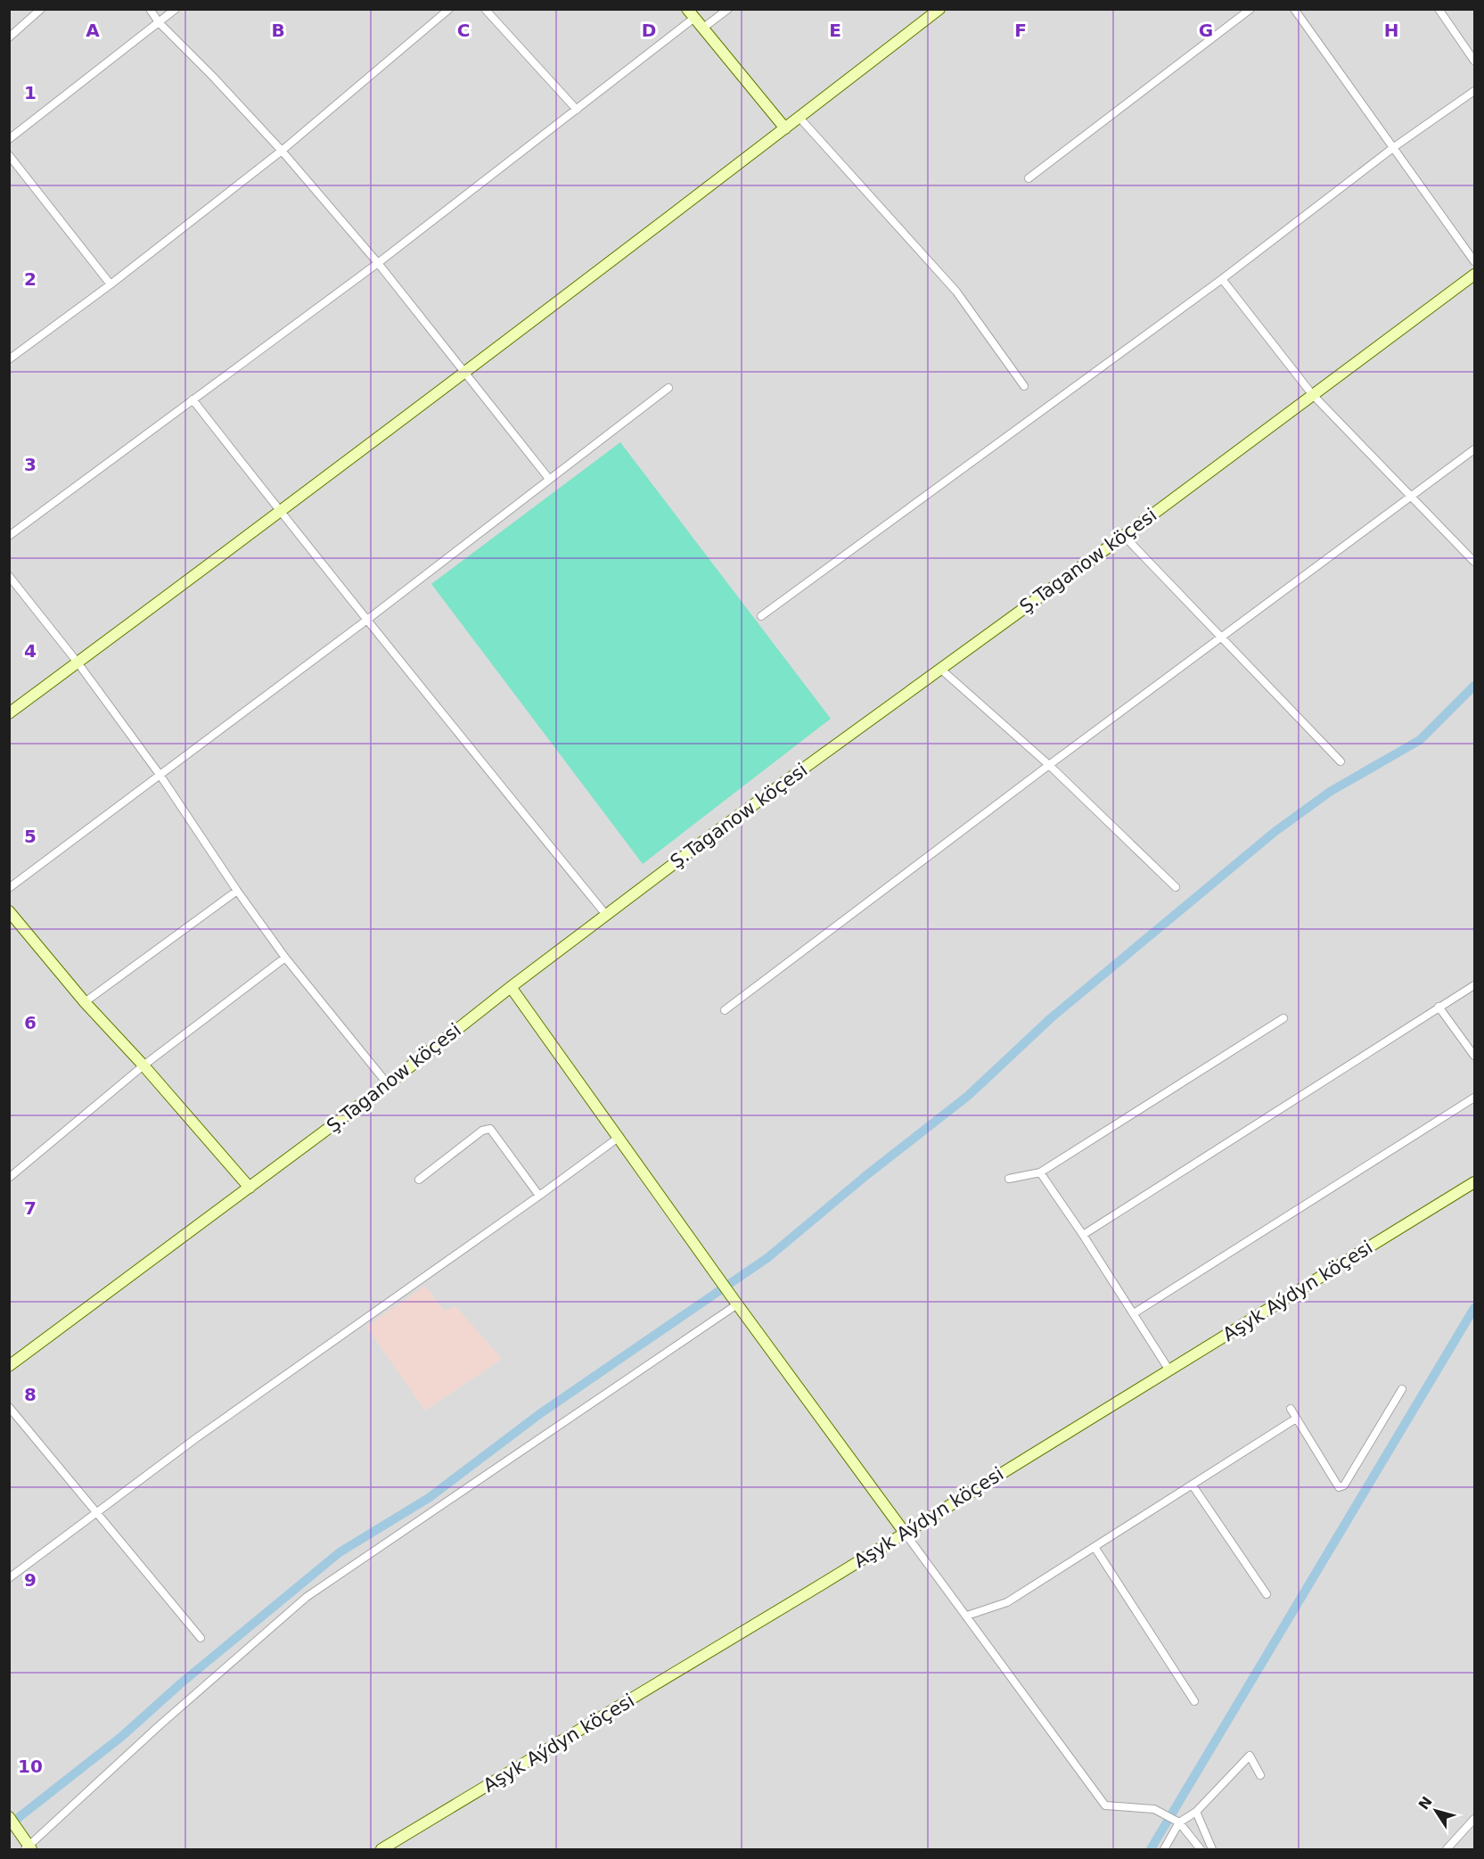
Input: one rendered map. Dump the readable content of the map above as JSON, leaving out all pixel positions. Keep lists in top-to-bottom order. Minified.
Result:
{"streets":{"street":["Ş.Taganow köçesi","Aşyk Aýdyn köçesi"]},"north":"top left","grid":{"columns":["A","B","C","D","E","F","G","H"],"rows":["1","2","3","4","5","6","7","8","9","10"]}}
